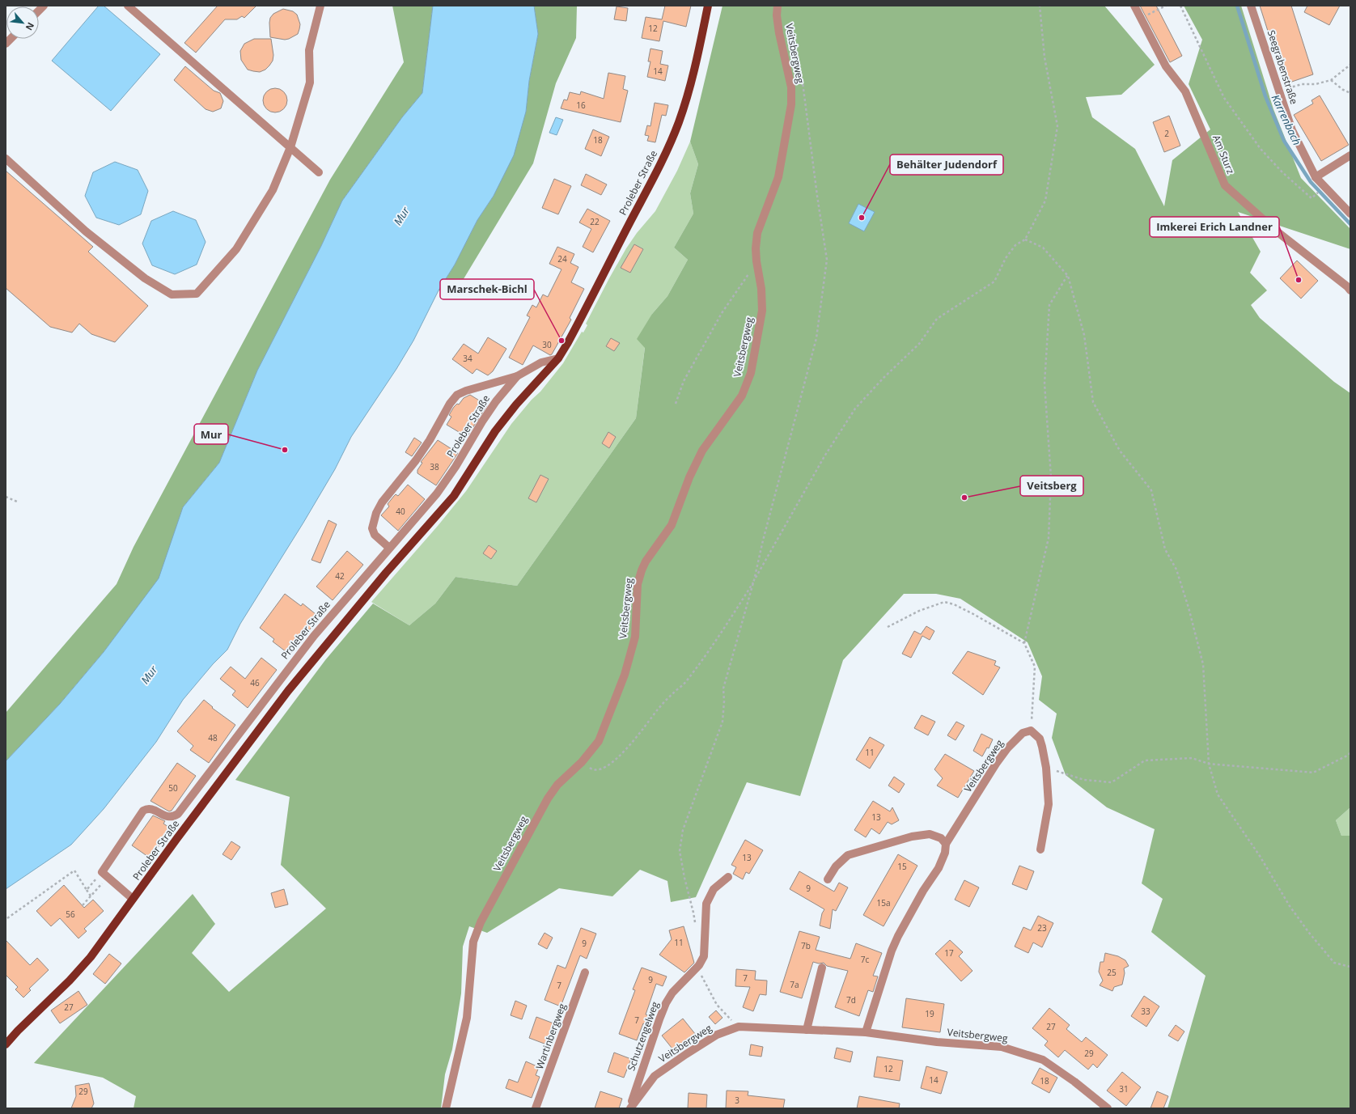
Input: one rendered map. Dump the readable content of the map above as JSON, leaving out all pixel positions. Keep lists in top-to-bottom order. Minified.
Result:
{"streets":{"main road":["Proleber Straße"],"street":["Veitsbergweg","Seegrabenstraße","Am Sturz","Wartinbergweg","Schutzengelweg"]},"crossings":[["Veitsbergweg","Schutzengelweg"]],"water":["Karrenbach","Mur"],"places":["Behälter Judendorf","Imkerei Erich Landner","Marschek-Bichl","Mur","Veitsberg"],"house_numbers":["12","14","16","2","18","22","24","30","34","38","40","42","46","48","11","50","13","13","15","9","15a","56","23","11","9","7b","17","7c","25","7","9","7a","7","7d","27","33","19","7","27","29","12","14","18","31","29","3"],"north":"bottom right"}
